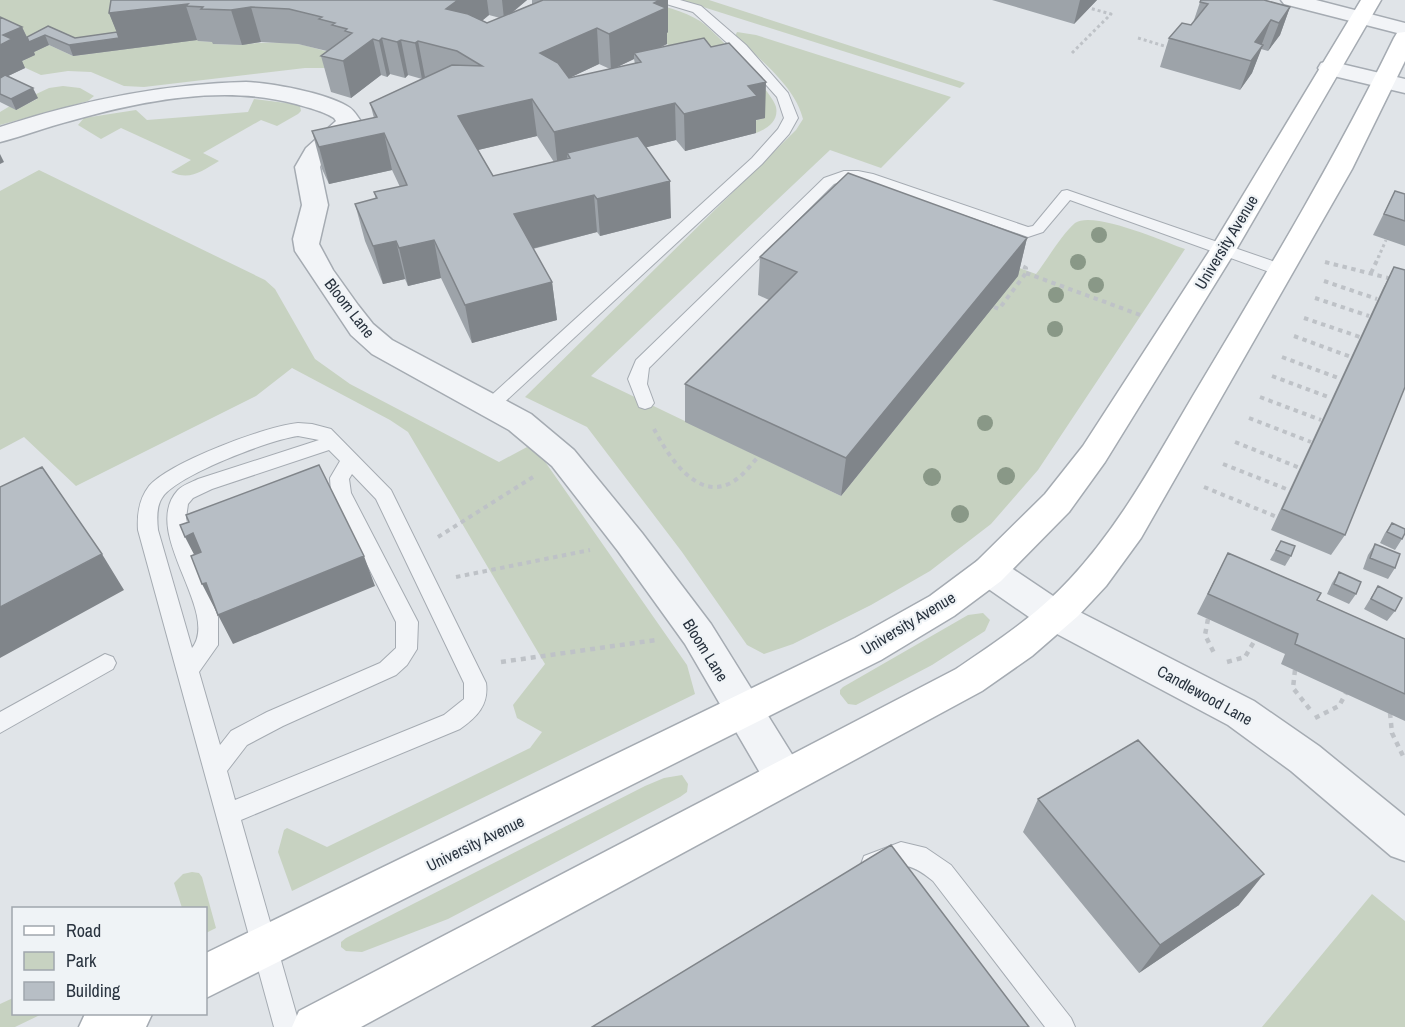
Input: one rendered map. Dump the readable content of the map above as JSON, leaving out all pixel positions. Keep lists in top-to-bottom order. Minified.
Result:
{"streets":{"main road":["University Avenue"],"street":["Bloom Lane","Candlewood Lane"]},"crossings":[["University Avenue","Bloom Lane"],["University Avenue","Candlewood Lane"]],"legend":["Road","Park","Building"]}
